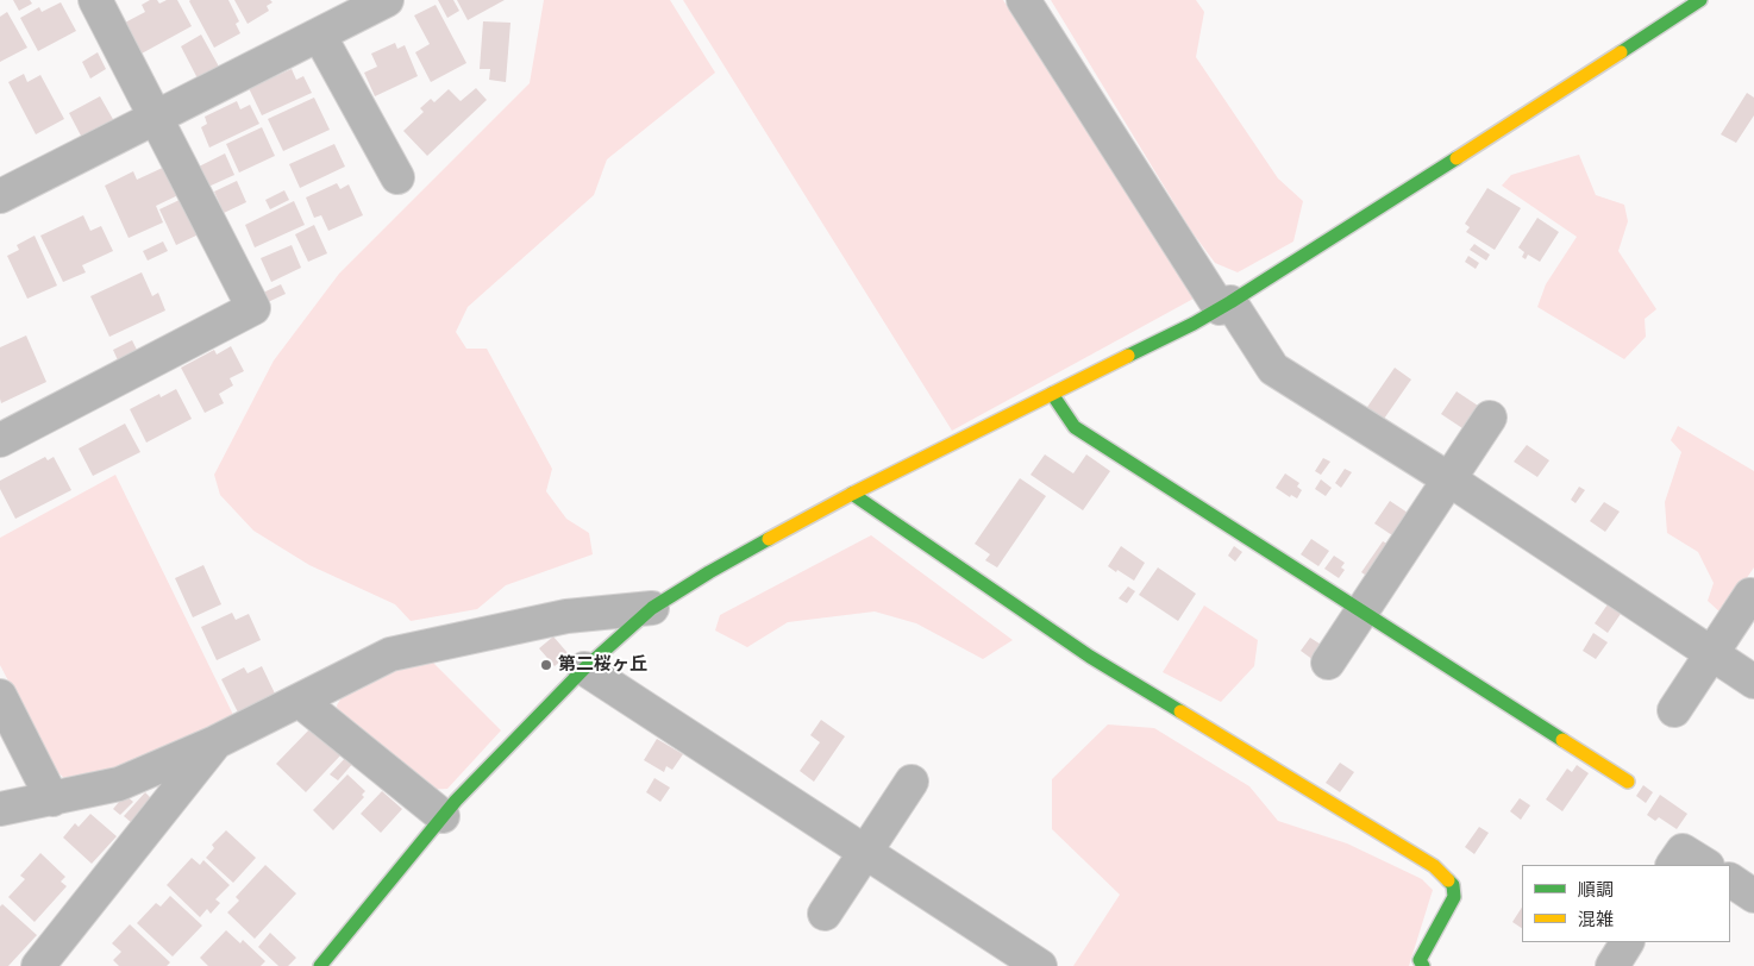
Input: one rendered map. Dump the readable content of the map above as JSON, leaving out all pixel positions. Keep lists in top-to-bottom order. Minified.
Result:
{"places":["第二桜ヶ丘"],"legend":["順調","混雑"]}
